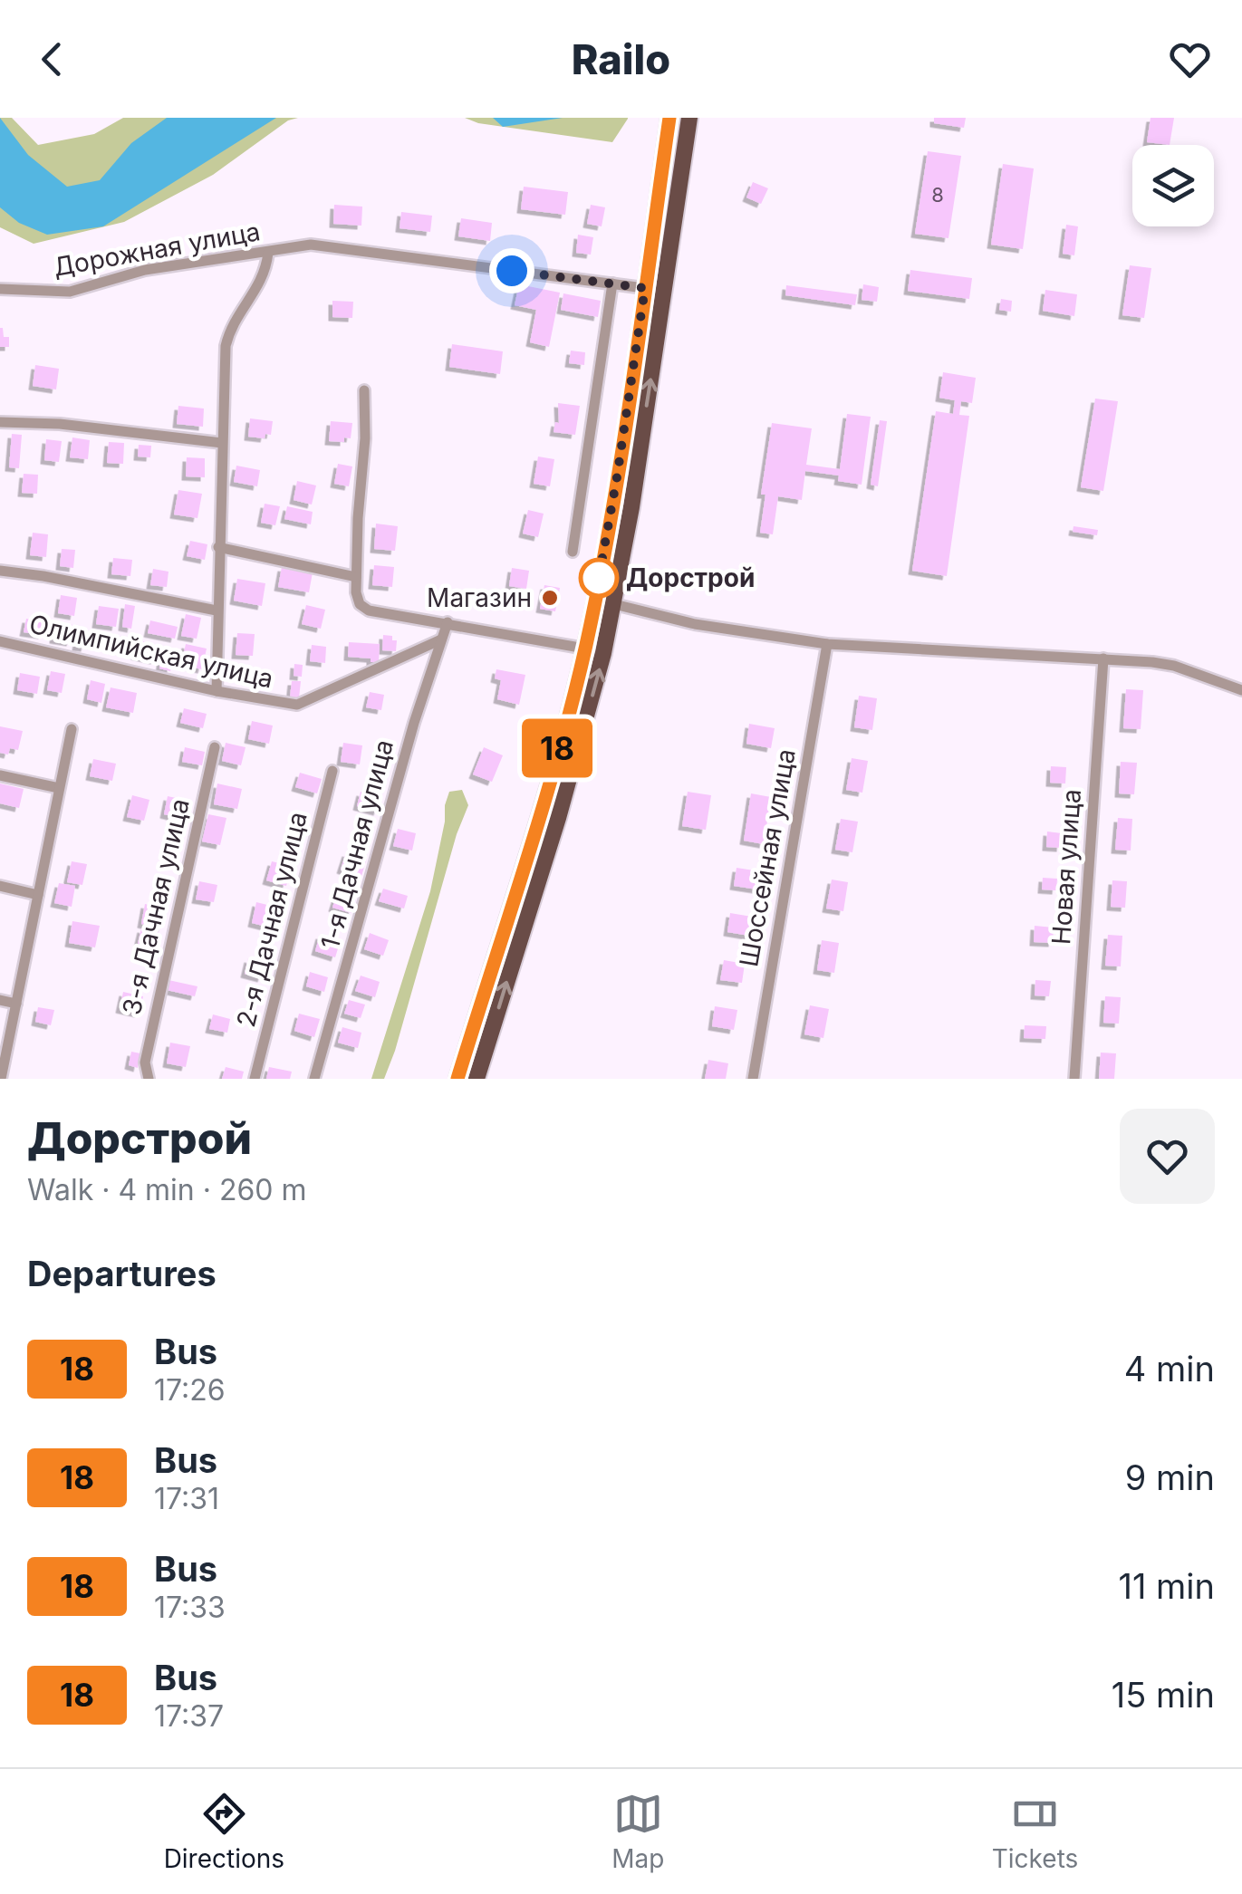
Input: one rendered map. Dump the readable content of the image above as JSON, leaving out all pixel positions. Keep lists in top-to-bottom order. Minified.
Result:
{"streets":{"street":["Дорожная улица","Олимпийская улица","1-я Дачная улица","Шоссейная улица","Новая улица","3-я Дачная улица","2-я Дачная улица"]},"crossings":[["Олимпийская улица","1-я Дачная улица"]],"places":["Дорстрой","Магазин"],"lines":["bus line 18"],"house_numbers":["8"],"page":{"header":"Railo","on_map":"18","heading":[["Дорстрой","Walk · 4 min · 260 m"],"Departures"],"list":[{"mark":"18","name":"Bus","note":"17:26","value":"4 min"},{"mark":"18","name":"Bus","note":"17:31","value":"9 min"},{"mark":"18","name":"Bus","note":"17:33","value":"11 min"},{"mark":"18","name":"Bus","note":"17:37","value":"15 min"}],"tabs":["Directions","Map","Tickets"]}}
